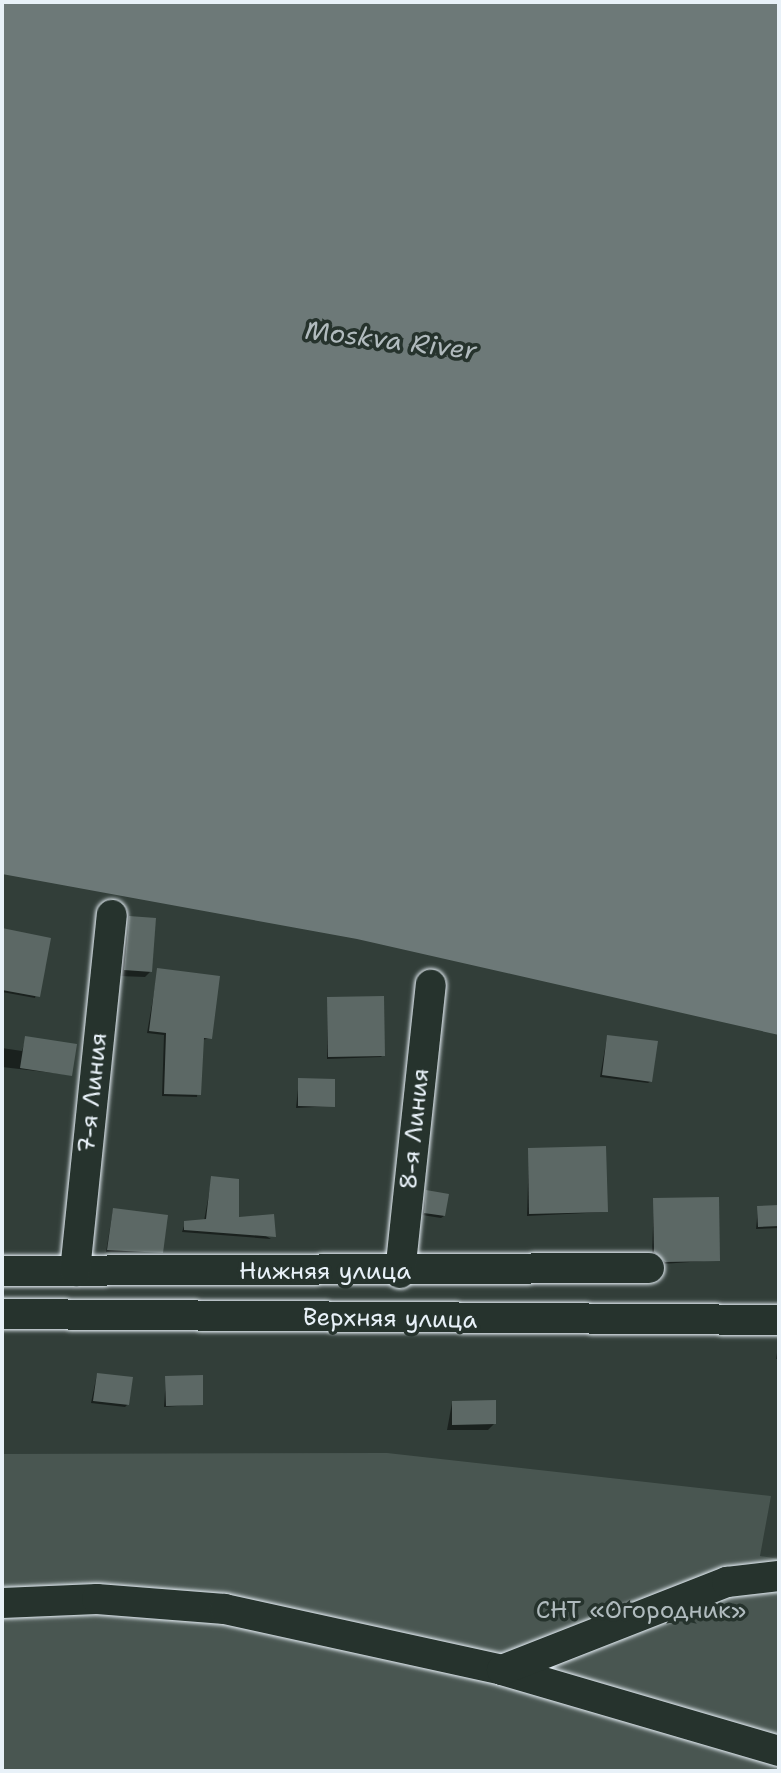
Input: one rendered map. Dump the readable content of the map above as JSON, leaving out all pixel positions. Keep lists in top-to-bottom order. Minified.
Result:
{"streets":{"street":["7-я Линия","8-я Линия","Нижняя улица","Верхняя улица"]},"crossings":[["7-я Линия","Нижняя улица"],["8-я Линия","Нижняя улица"]],"water":["Moskva River"],"parks":["СНТ «Огородник»"]}
